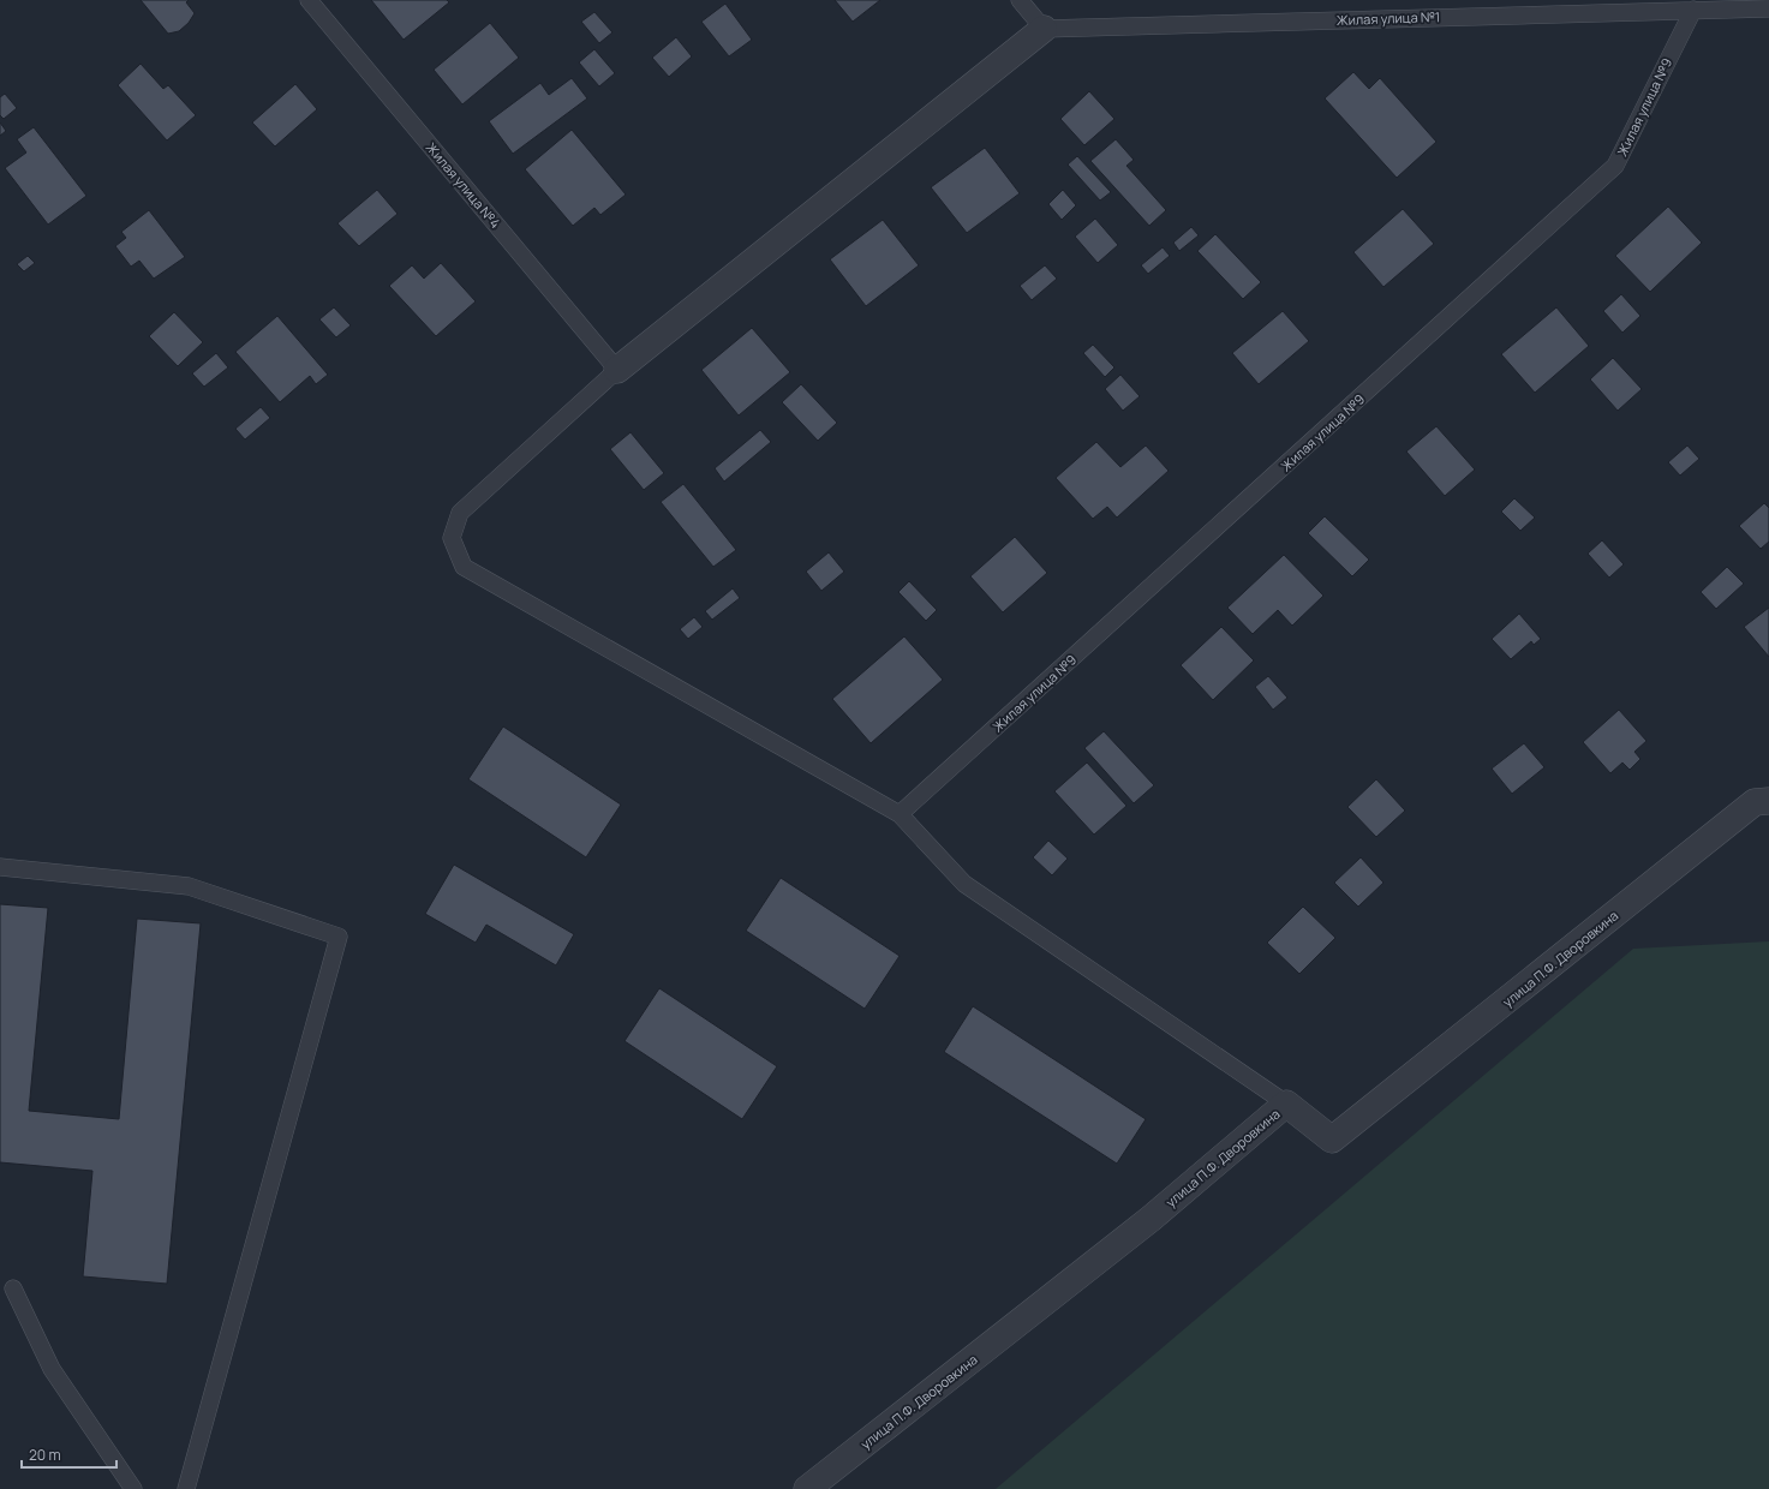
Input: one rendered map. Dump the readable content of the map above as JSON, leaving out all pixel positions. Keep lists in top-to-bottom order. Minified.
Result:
{"streets":{"street":["улица П.Ф. Дворовкина"],"lane":["Жилая улица №1","Жилая улица №9","Жилая улица №4"]},"crossings":[["Жилая улица №1","Жилая улица №9"]],"scale_bar":"20 m"}
